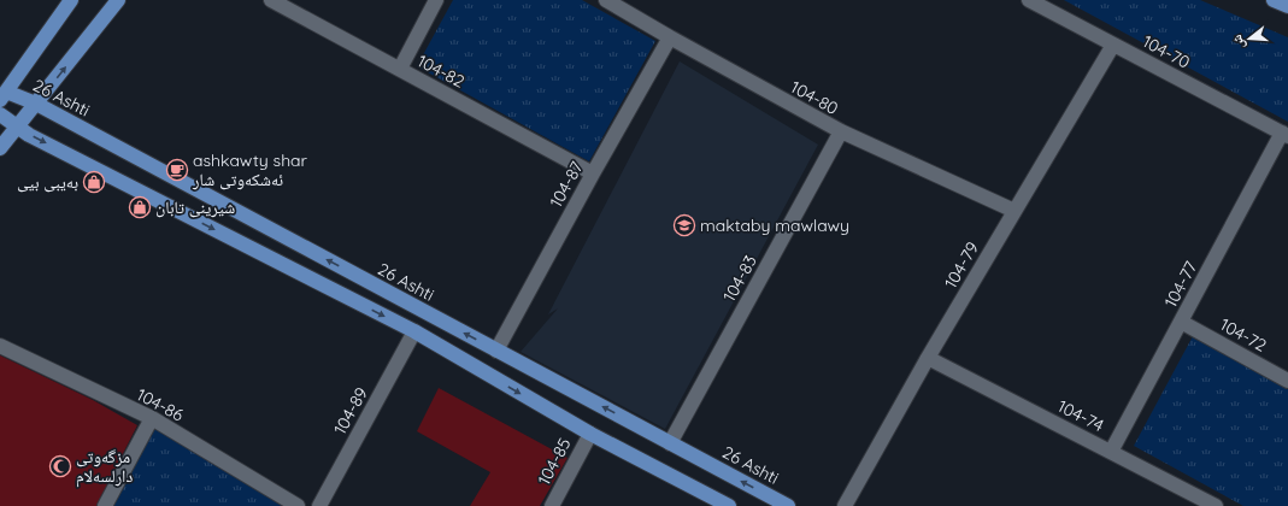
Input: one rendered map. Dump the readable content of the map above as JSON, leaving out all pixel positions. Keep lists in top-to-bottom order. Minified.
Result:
{"streets":{"main road":["26 Ashti"],"street":["104-70","104-82","104-80","104-87","104-79","104-83","104-77","104-72","104-86","104-89","104-74","104-85"]},"crossings":[["104-70","104-79"],["104-70","104-77"],["104-82","104-87"],["26 Ashti","104-87"],["26 Ashti","104-83"],["104-80","104-87"],["104-80","104-79"],["104-80","104-83"],["104-79","104-74"],["104-77","104-72"],["104-77","104-74"]],"places":{"cafe":["ashkawty shar ئەشکەوتی شار"],"shop":["بەیبی بیی","شیرینی تابان"],"school or university":["maktaby mawlawy"],"mosque":["مزگەوتی دارلسەلام"]},"north":"left"}
